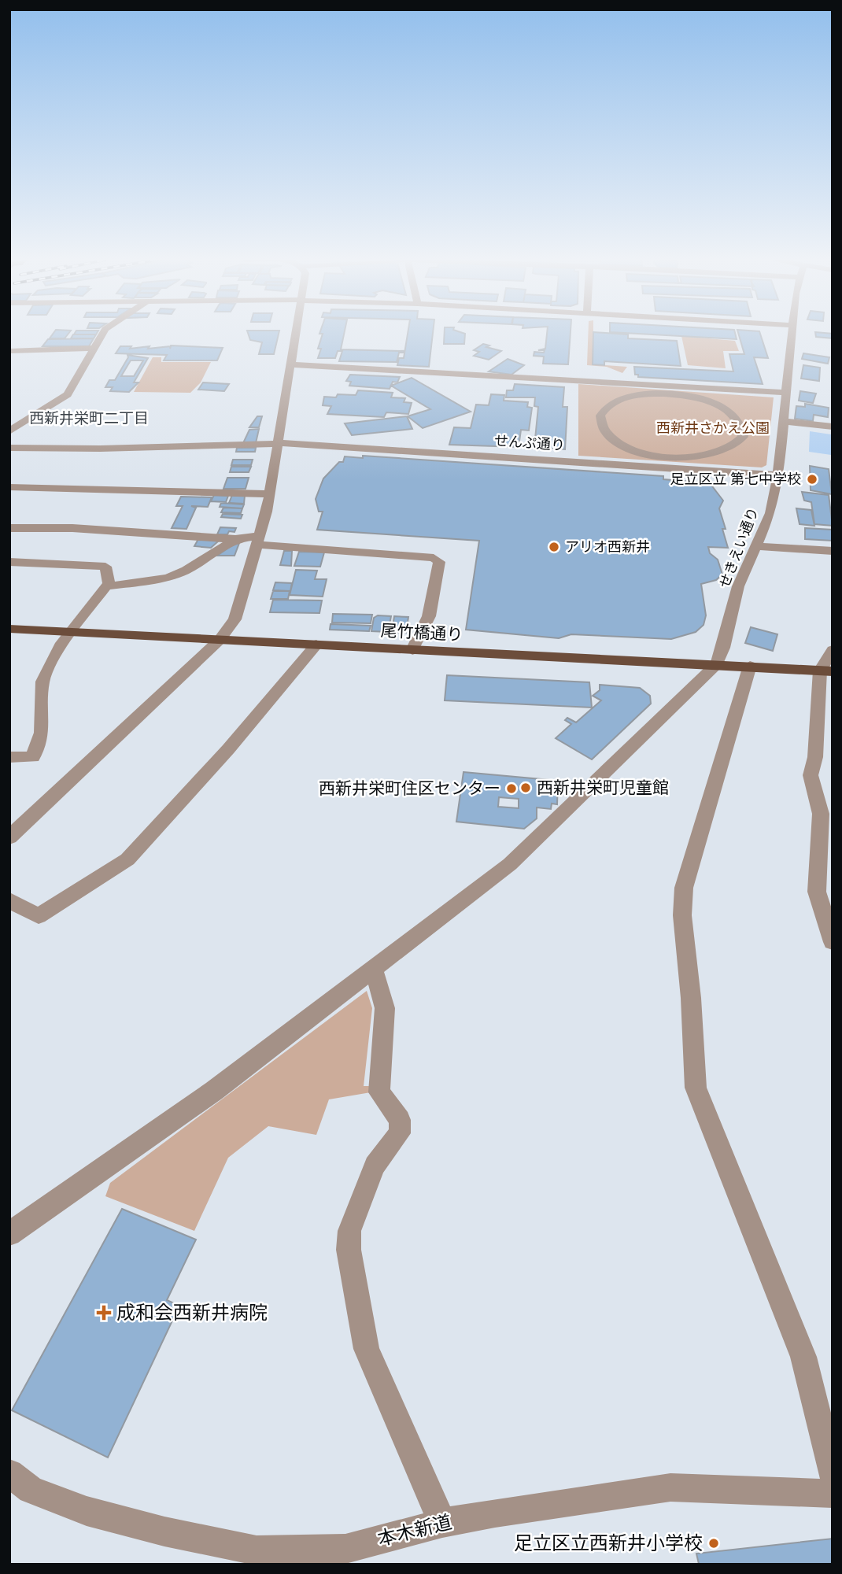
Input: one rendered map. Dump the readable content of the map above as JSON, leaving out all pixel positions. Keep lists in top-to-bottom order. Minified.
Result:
{"streets":{"main road":["尾竹橋通り"],"street":["せんぷ通り","せきえい通り","本木新道"]},"crossings":[["せんぷ通り","せきえい通り"],["せきえい通り","尾竹橋通り"]],"districts":["西新井栄町二丁目"],"parks":["西新井さかえ公園"],"places":{"other":["足立区立 第七中学校","アリオ西新井","西新井栄町児童館","西新井栄町住区センター","足立区立西新井小学校"],"health":["成和会西新井病院"]}}
